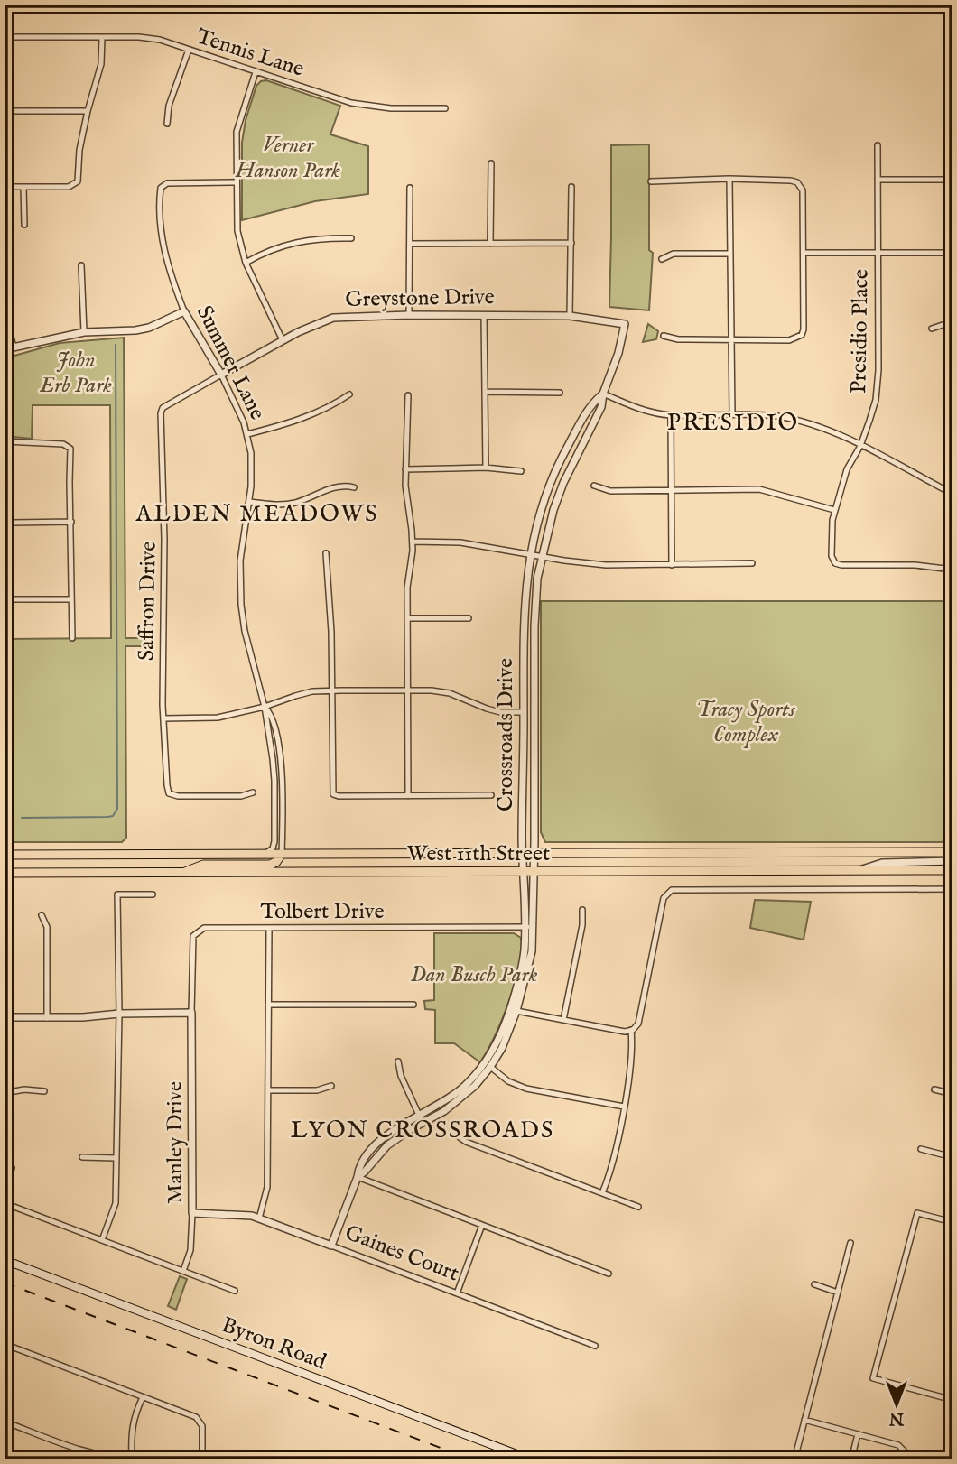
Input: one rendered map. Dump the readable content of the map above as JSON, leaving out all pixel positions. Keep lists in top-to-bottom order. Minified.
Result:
{"streets":{"main road":["West 11th Street","Byron Road"],"street":["Tennis Lane","Greystone Drive","Presidio Place","Summer Lane","Saffron Drive","Crossroads Drive","Tolbert Drive","Manley Drive","Gaines Court"]},"crossings":[["Greystone Drive","Summer Lane"],["Greystone Drive","Saffron Drive"],["Greystone Drive","Crossroads Drive"],["Summer Lane","West 11th Street"],["Crossroads Drive","West 11th Street"],["Crossroads Drive","Tolbert Drive"],["Crossroads Drive","Gaines Court"],["Tolbert Drive","Manley Drive"],["Manley Drive","Gaines Court"]],"districts":["PRESIDIO","ALDEN MEADOWS","LYON CROSSROADS"],"parks":["Verner Hanson Park","John Erb Park","Tracy Sports Complex","Dan Busch Park"],"north":"bottom"}
